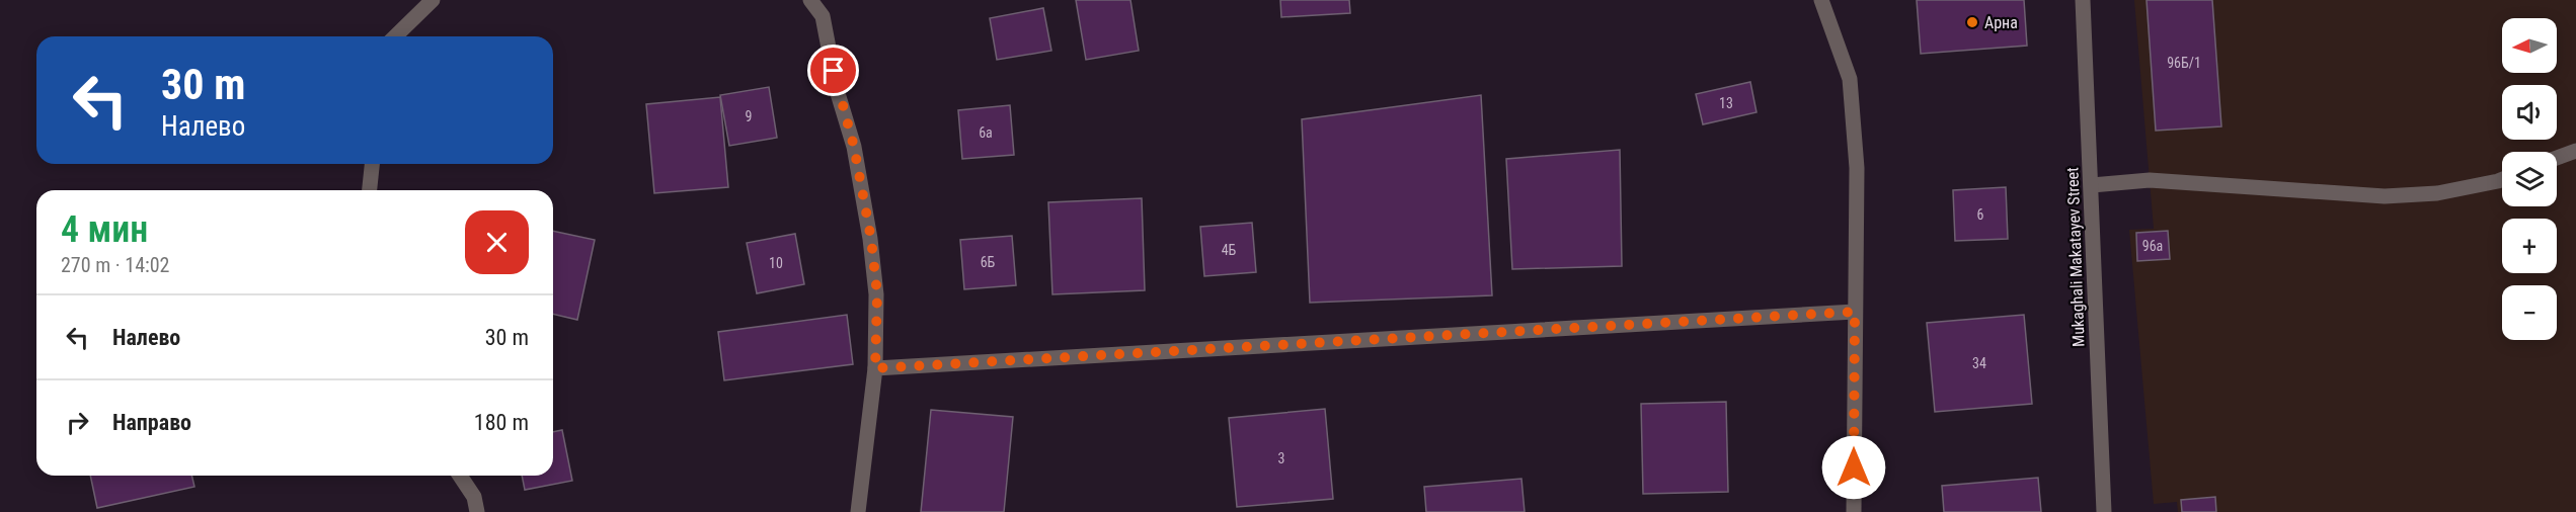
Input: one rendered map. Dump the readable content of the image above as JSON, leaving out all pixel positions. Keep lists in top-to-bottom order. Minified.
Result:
{"streets":{"street":["Mukaghali Makatayev Street"]},"places":["Арна"],"house_numbers":["96Б/1","13","9","6а","6","96а","4Б","6Б","10","34","3"],"north":"left","page":{"map_buttons":["+","−"],"turn":["30 m","Налево"],"heading":["4 мин","270 m · 14:02"],"list":[{"name":"Налево","value":"30 m"},{"name":"Направо","value":"180 m"}]}}
